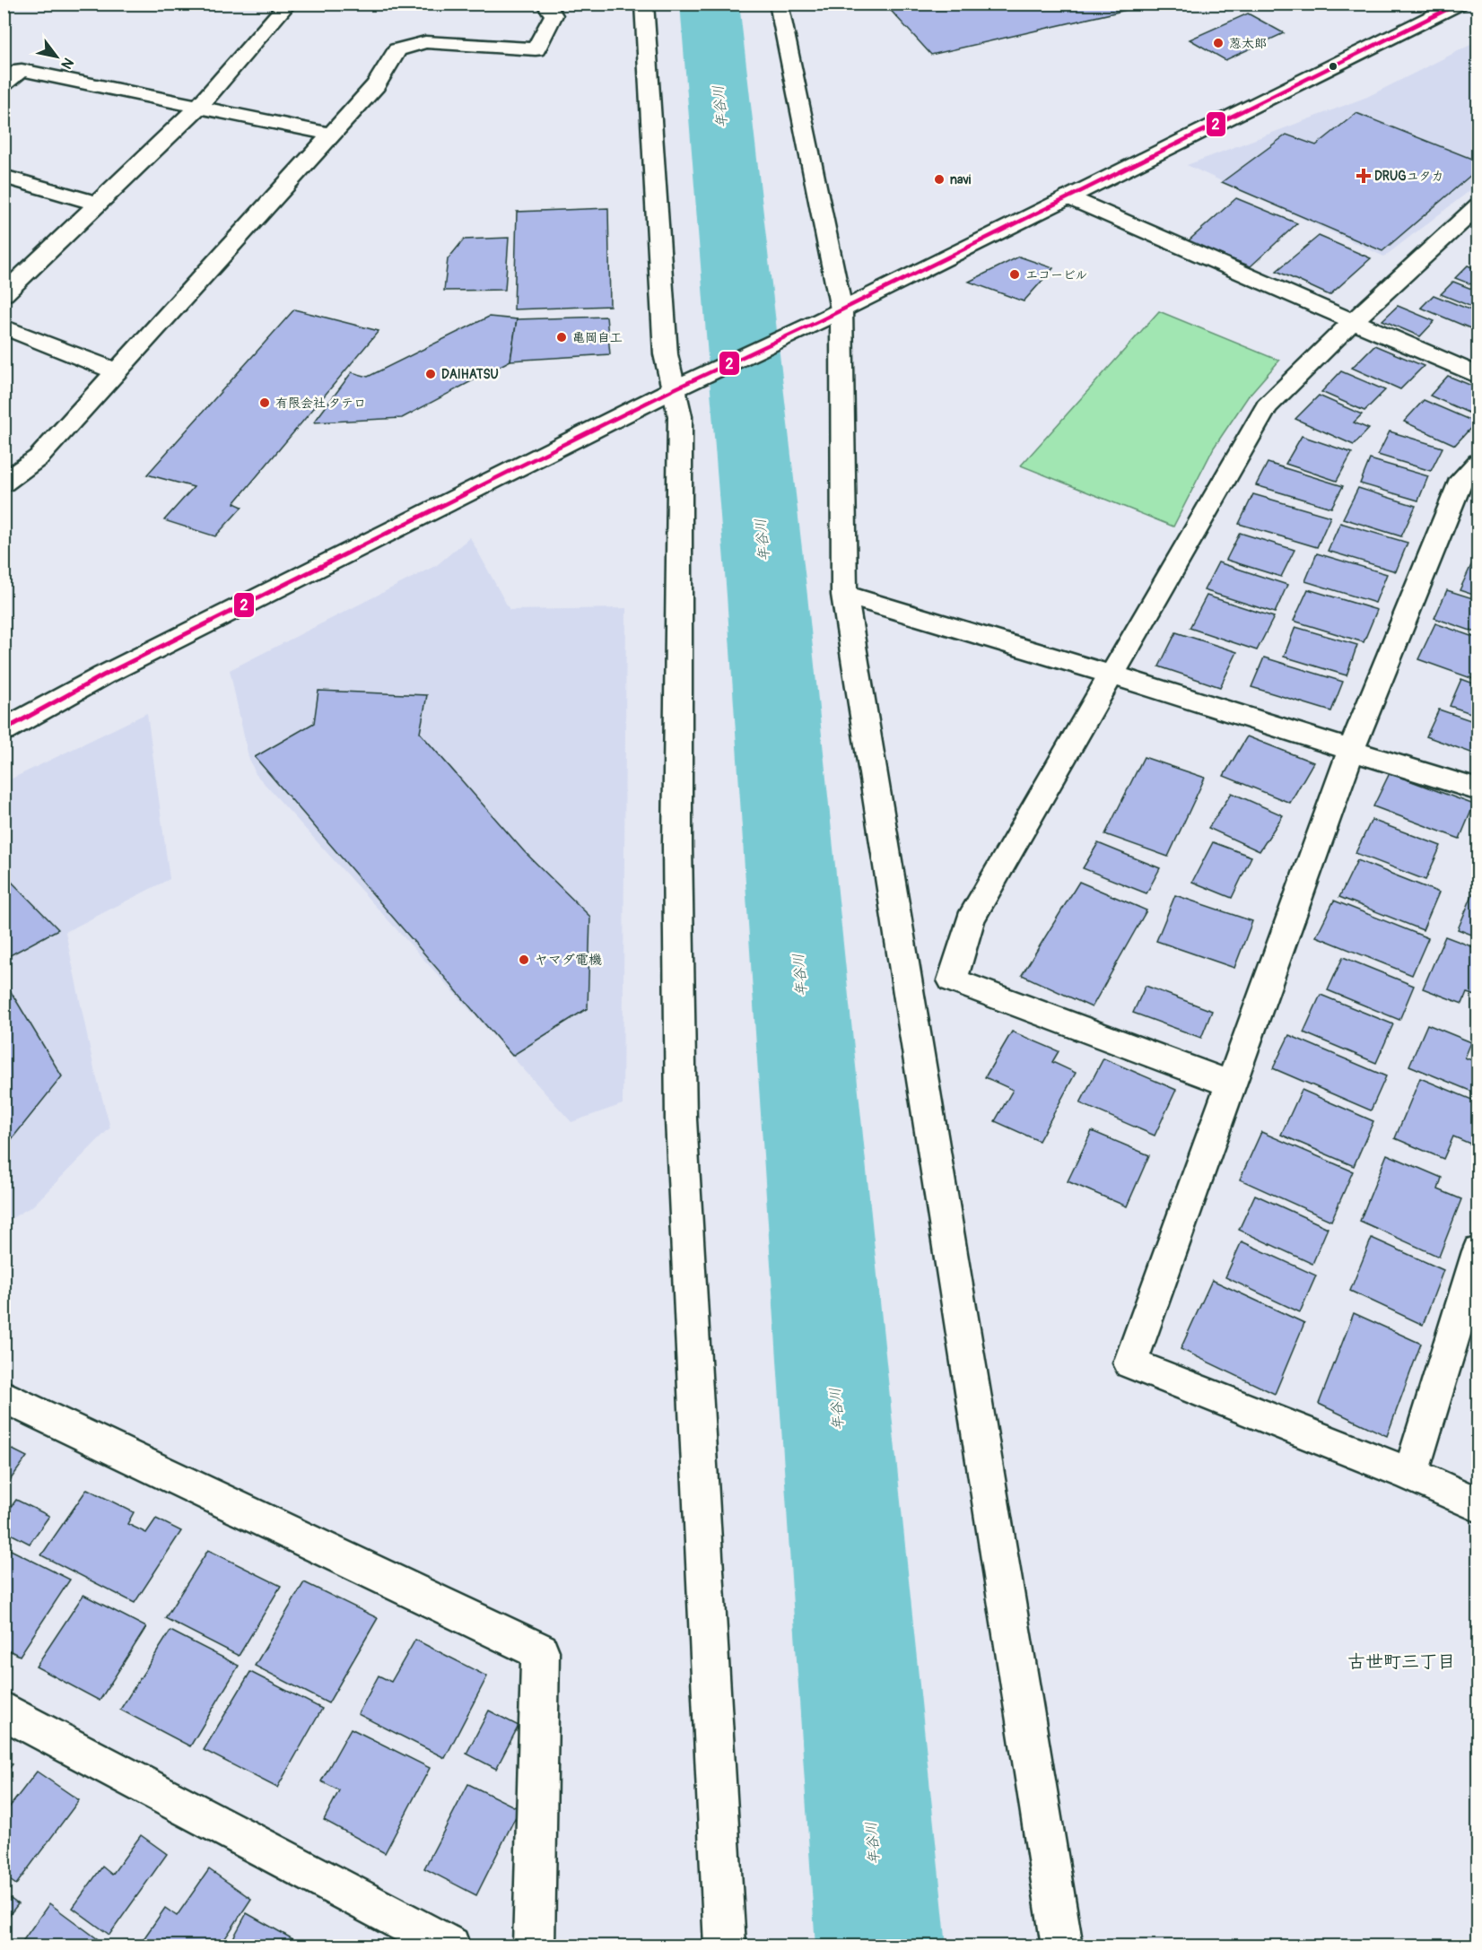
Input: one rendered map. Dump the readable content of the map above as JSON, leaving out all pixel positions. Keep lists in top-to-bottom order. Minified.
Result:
{"districts":["古世町三丁目"],"water":["年谷川"],"places":{"other":["荵太郎","navi","エコービル","亀岡自工","DAIHATSU","有限会社 タテロ","ヤマダ電機"],"health":["DRUGユタカ"]},"lines":["transit line 2"],"north":"bottom right"}
